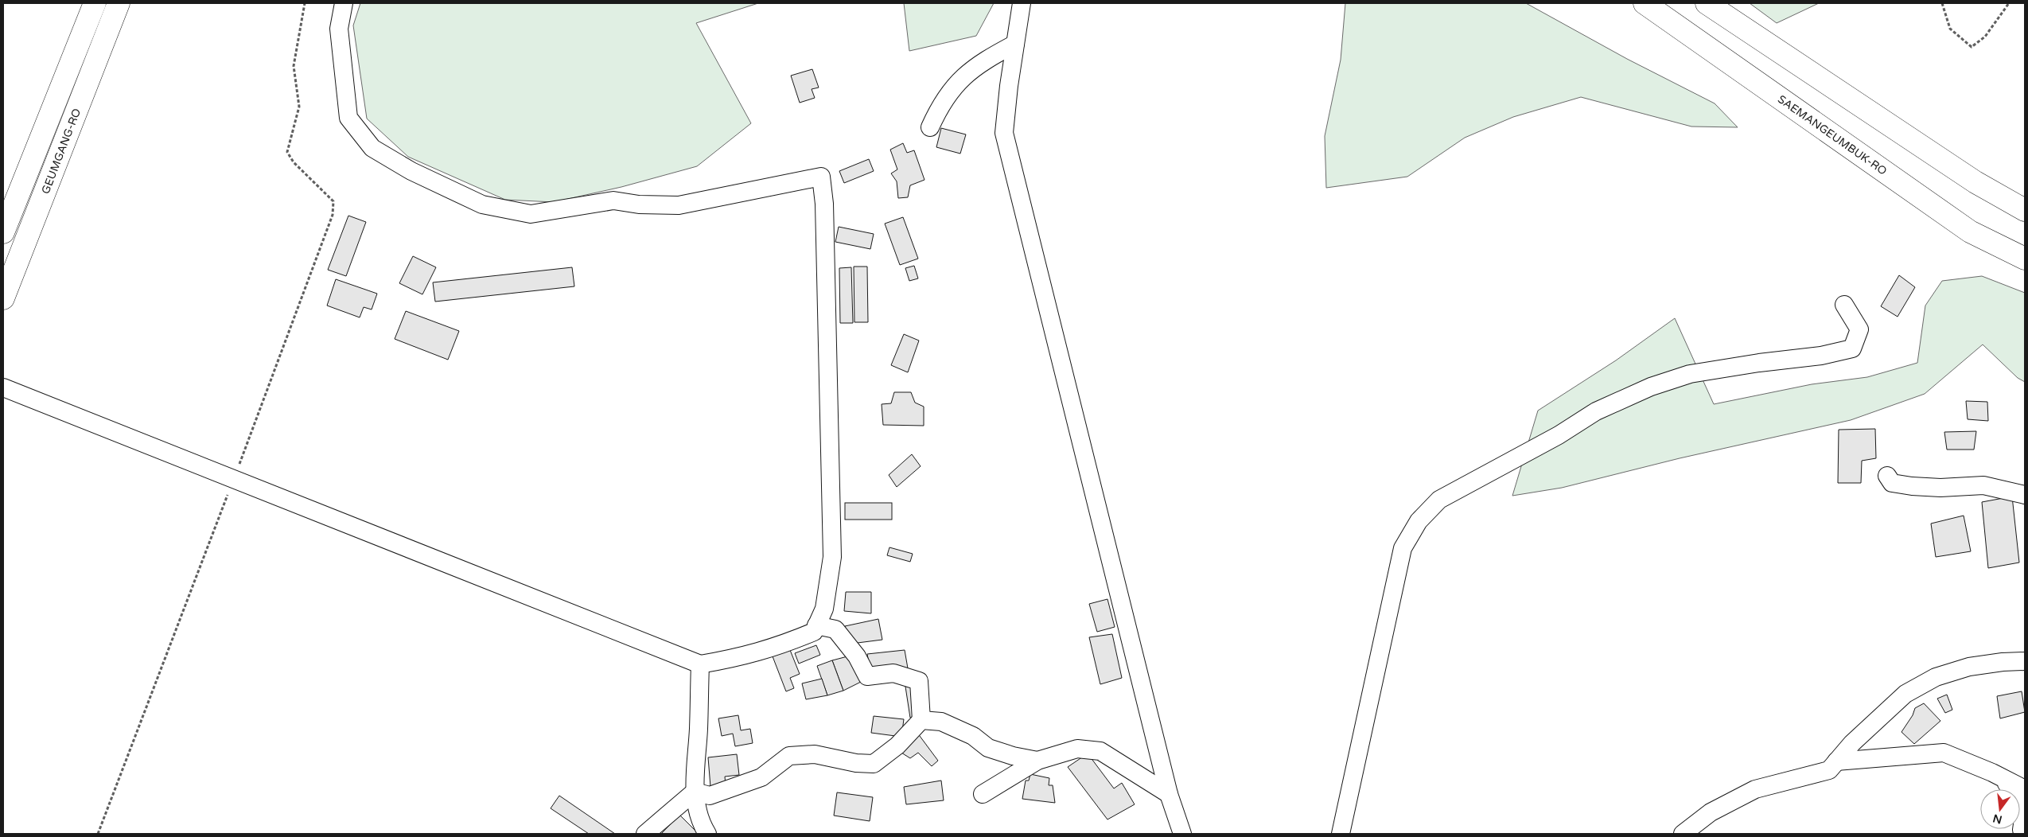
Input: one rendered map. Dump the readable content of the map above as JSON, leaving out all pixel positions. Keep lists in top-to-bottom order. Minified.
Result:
{"streets":{"highway":["SAEMANGEUMBUK-RO","GEUMGANG-RO"]},"north":"bottom"}
